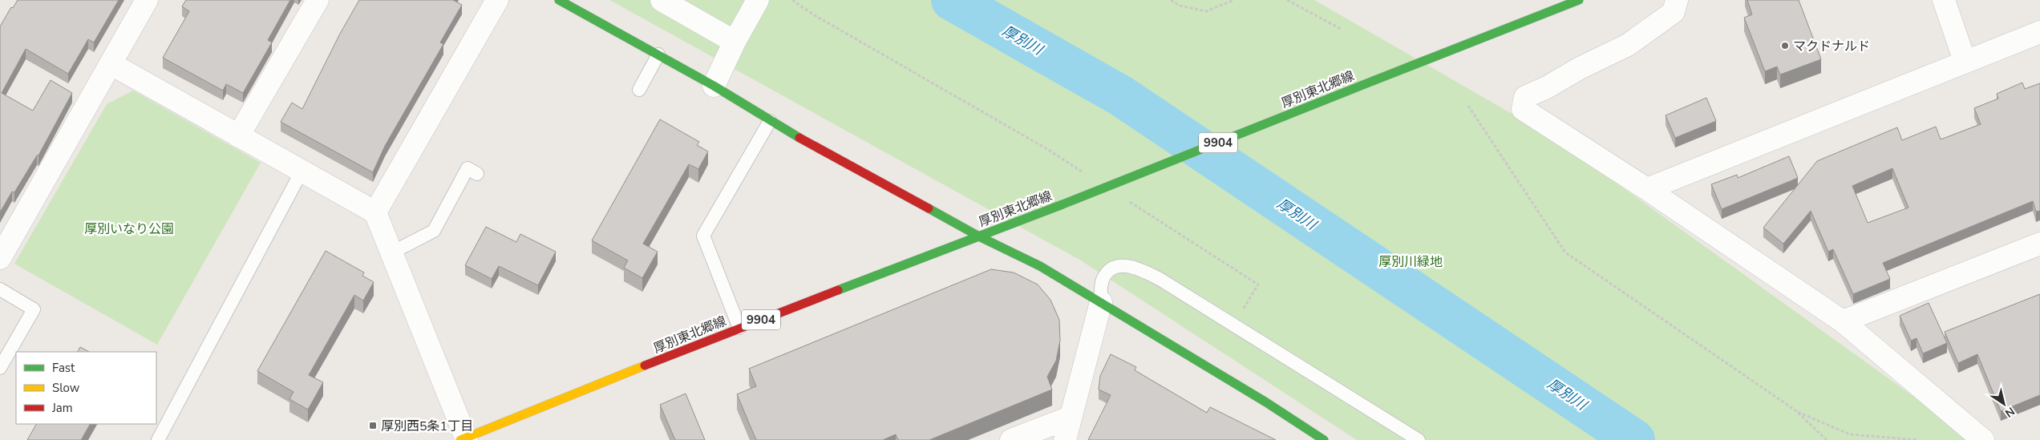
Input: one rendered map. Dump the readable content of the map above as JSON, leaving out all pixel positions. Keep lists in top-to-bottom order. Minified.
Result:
{"streets":{"main road":["厚別東北郷線","9904"]},"water":["厚別川"],"parks":["厚別いなり公園","厚別川緑地"],"places":{"other":["マクドナルド"],"transit":["厚別西5条1丁目"]},"legend":["Fast","Slow","Jam"],"north":"bottom right"}
